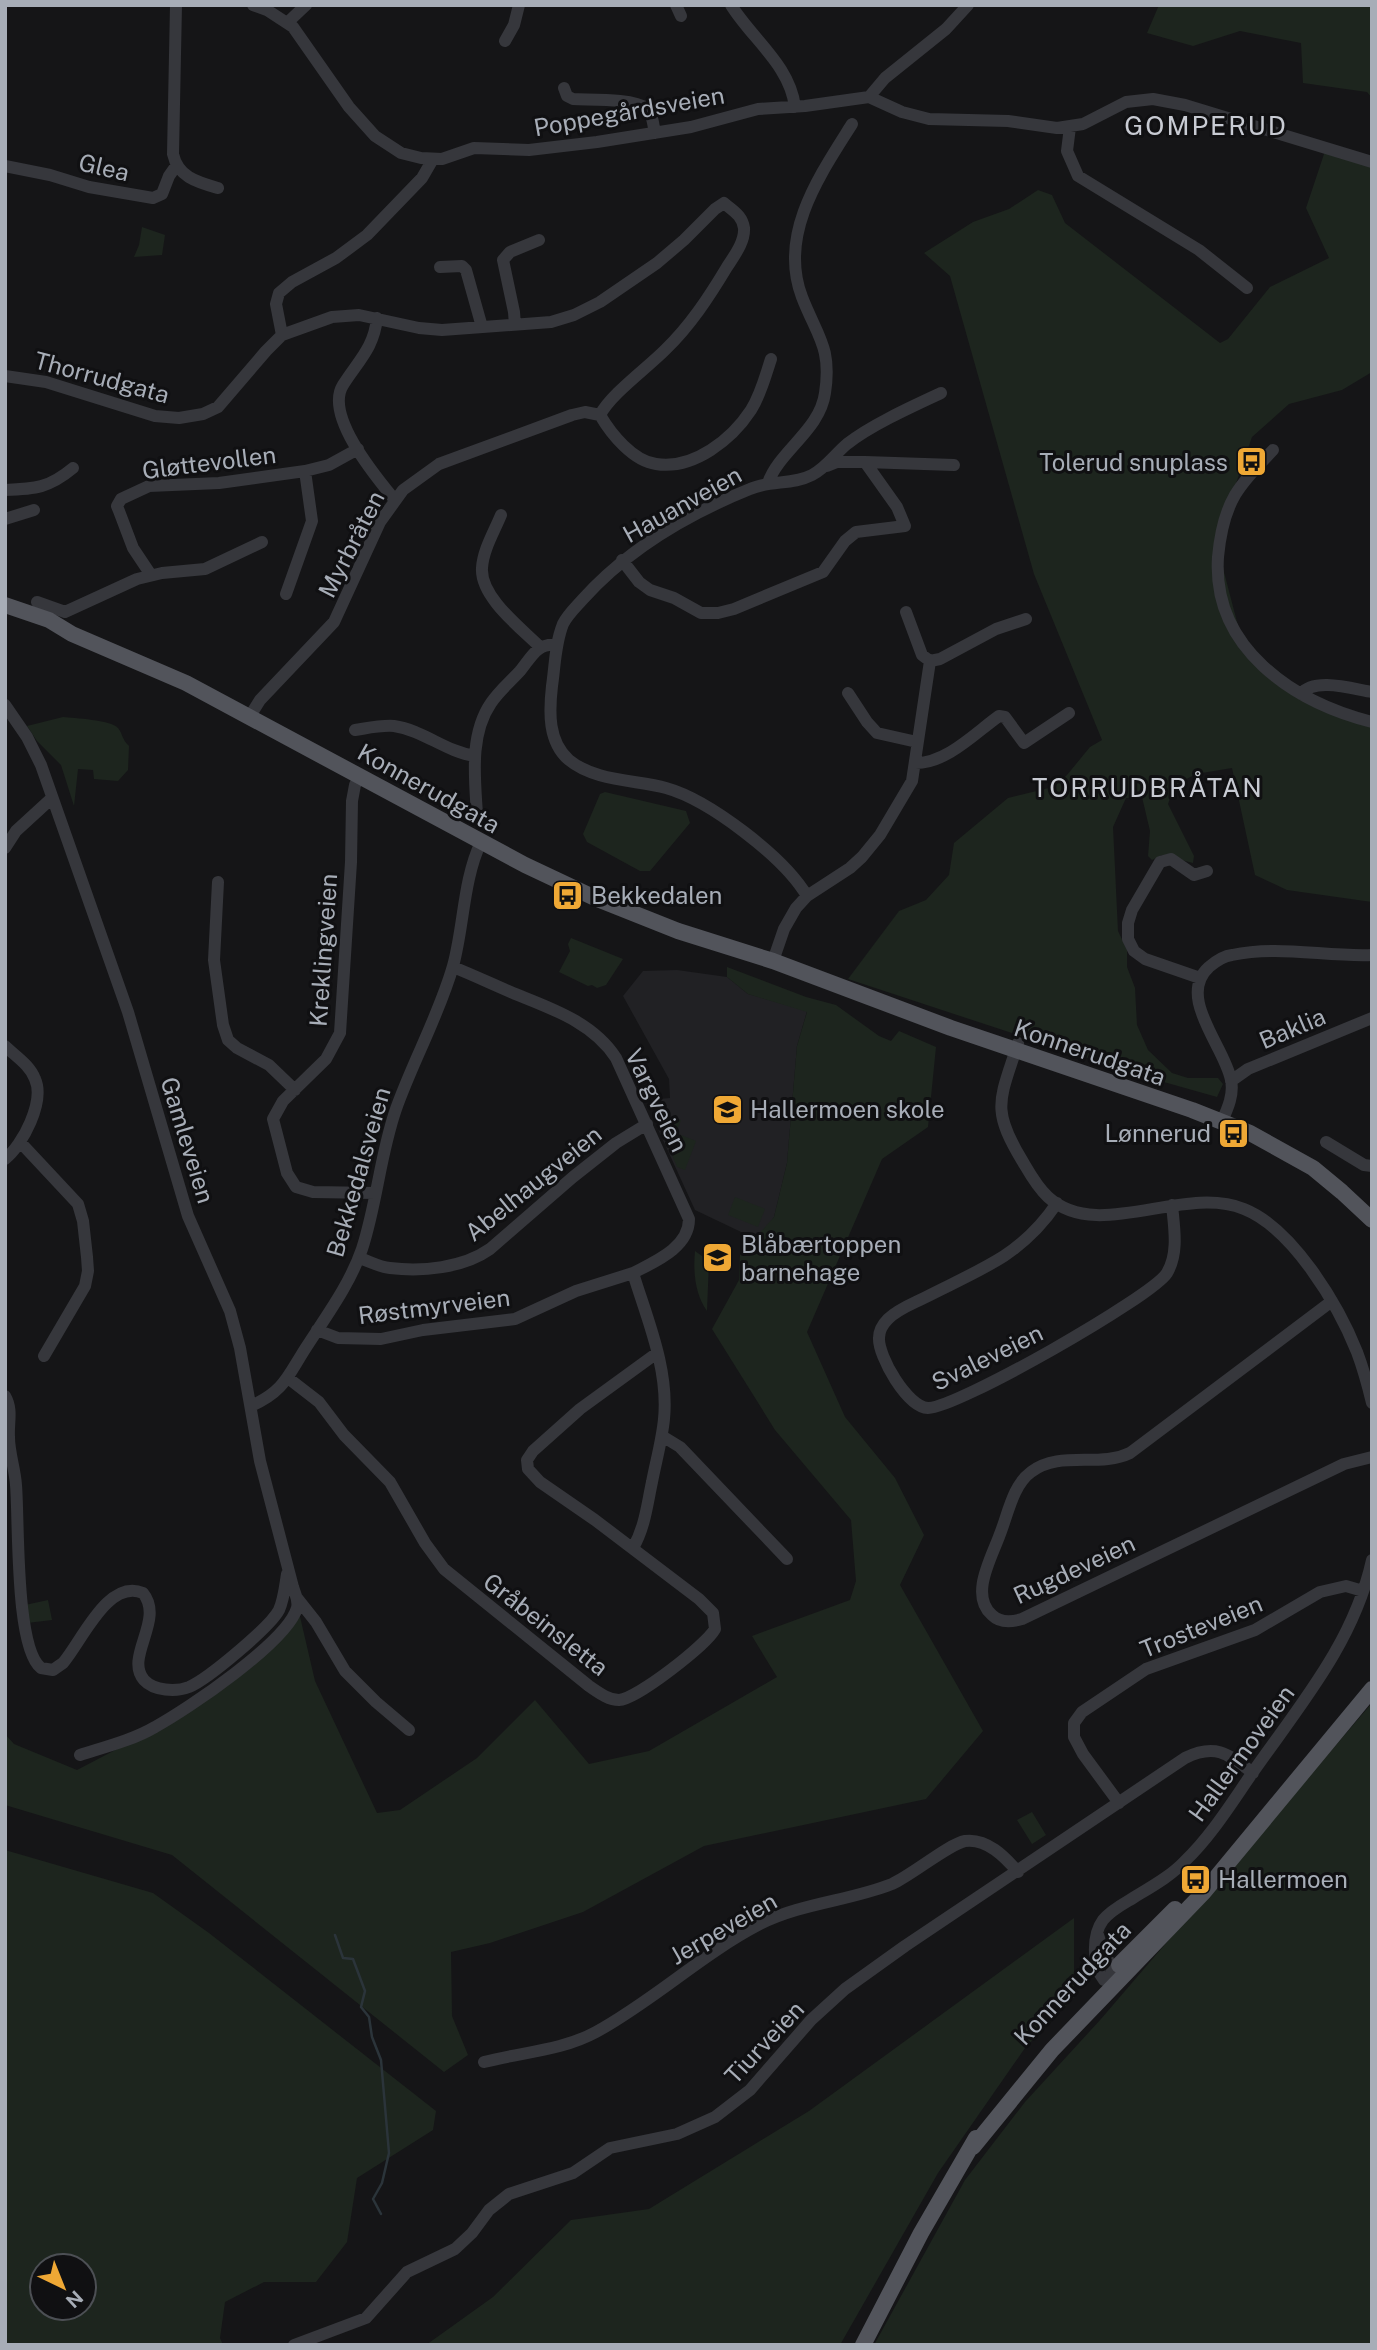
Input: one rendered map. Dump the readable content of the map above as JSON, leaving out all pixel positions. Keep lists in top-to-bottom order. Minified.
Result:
{"streets":{"main road":["Konnerudgata"],"street":["Poppegårdsveien","Glea","Thorrudgata","Gløttevollen","Hauanveien","Myrbråten","Kreklingveien","Baklia","Vargveien","Gamleveien","Bekkedalsveien","Abelhaugveien","Røstmyrveien","Svaleveien","Rugdeveien","Gråbeinsletta","Trosteveien","Hallermoveien","Jerpeveien","Tiurveien"]},"crossings":[["Myrbråten","Konnerudgata"],["Konnerudgata","Kreklingveien"],["Konnerudgata","Bekkedalsveien"],["Konnerudgata","Hallermoveien"],["Kreklingveien","Bekkedalsveien"],["Vargveien","Bekkedalsveien"],["Vargveien","Abelhaugveien"],["Vargveien","Røstmyrveien"],["Gamleveien","Bekkedalsveien"],["Bekkedalsveien","Abelhaugveien"],["Bekkedalsveien","Røstmyrveien"],["Bekkedalsveien","Gråbeinsletta"],["Trosteveien","Hallermoveien"],["Trosteveien","Tiurveien"],["Hallermoveien","Tiurveien"],["Jerpeveien","Tiurveien"]],"districts":["GOMPERUD","TORRUDBRÅTAN"],"places":{"bus stop":["Tolerud snuplass","Bekkedalen","Lønnerud","Hallermoen"],"school or university":["Hallermoen skole","Blåbærtoppen barnehage"]},"north":"bottom right"}
